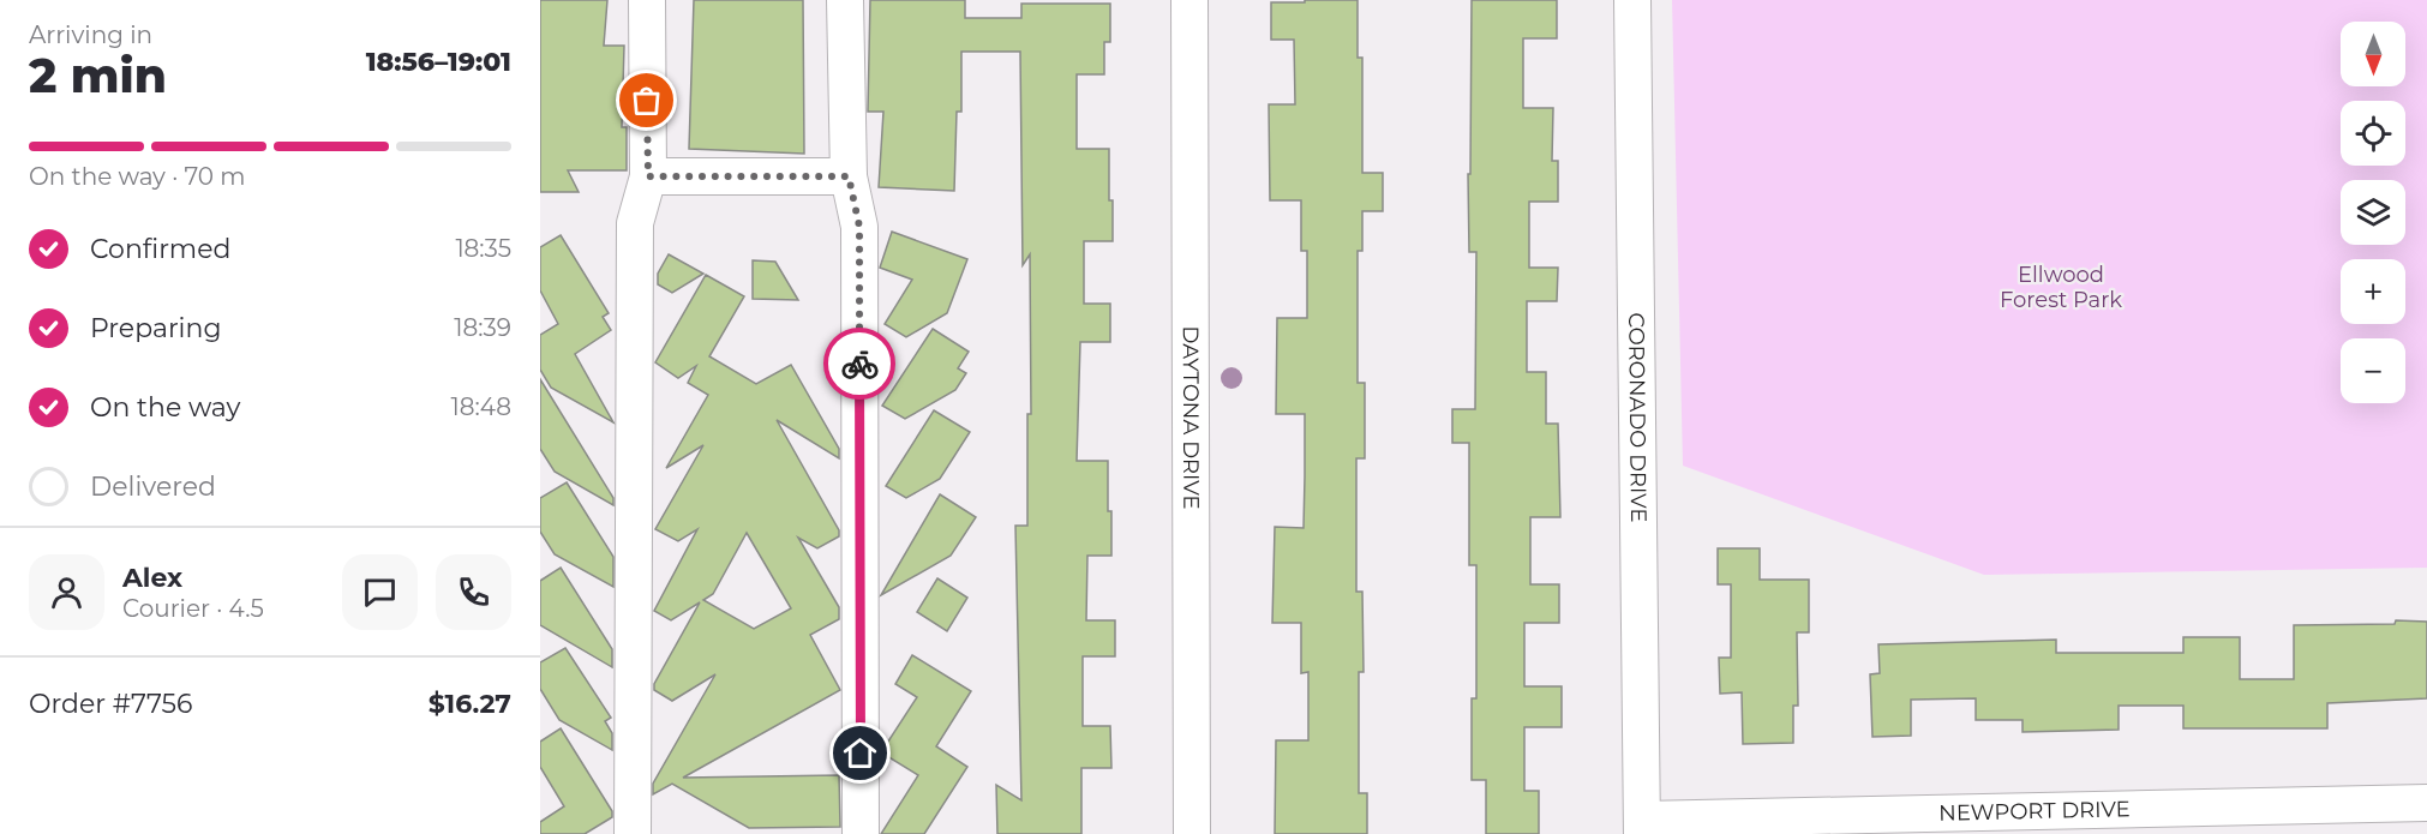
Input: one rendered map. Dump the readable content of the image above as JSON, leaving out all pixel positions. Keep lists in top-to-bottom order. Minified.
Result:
{"streets":{"street":["DAYTONA DRIVE","CORONADO DRIVE","NEWPORT DRIVE"]},"crossings":[["CORONADO DRIVE","NEWPORT DRIVE"]],"parks":["Ellwood Forest Park"],"north":"bottom","page":{"heading":["2 min","Arriving in","18:56–19:01"],"panel":["Alex","Courier · 4.5","Order #7756","$16.27"],"map_buttons":["+","−"],"bar":"On the way · 70 m","list":[["Confirmed","18:35"],["Preparing","18:39"],["On the way","18:48"],"Delivered"]}}
